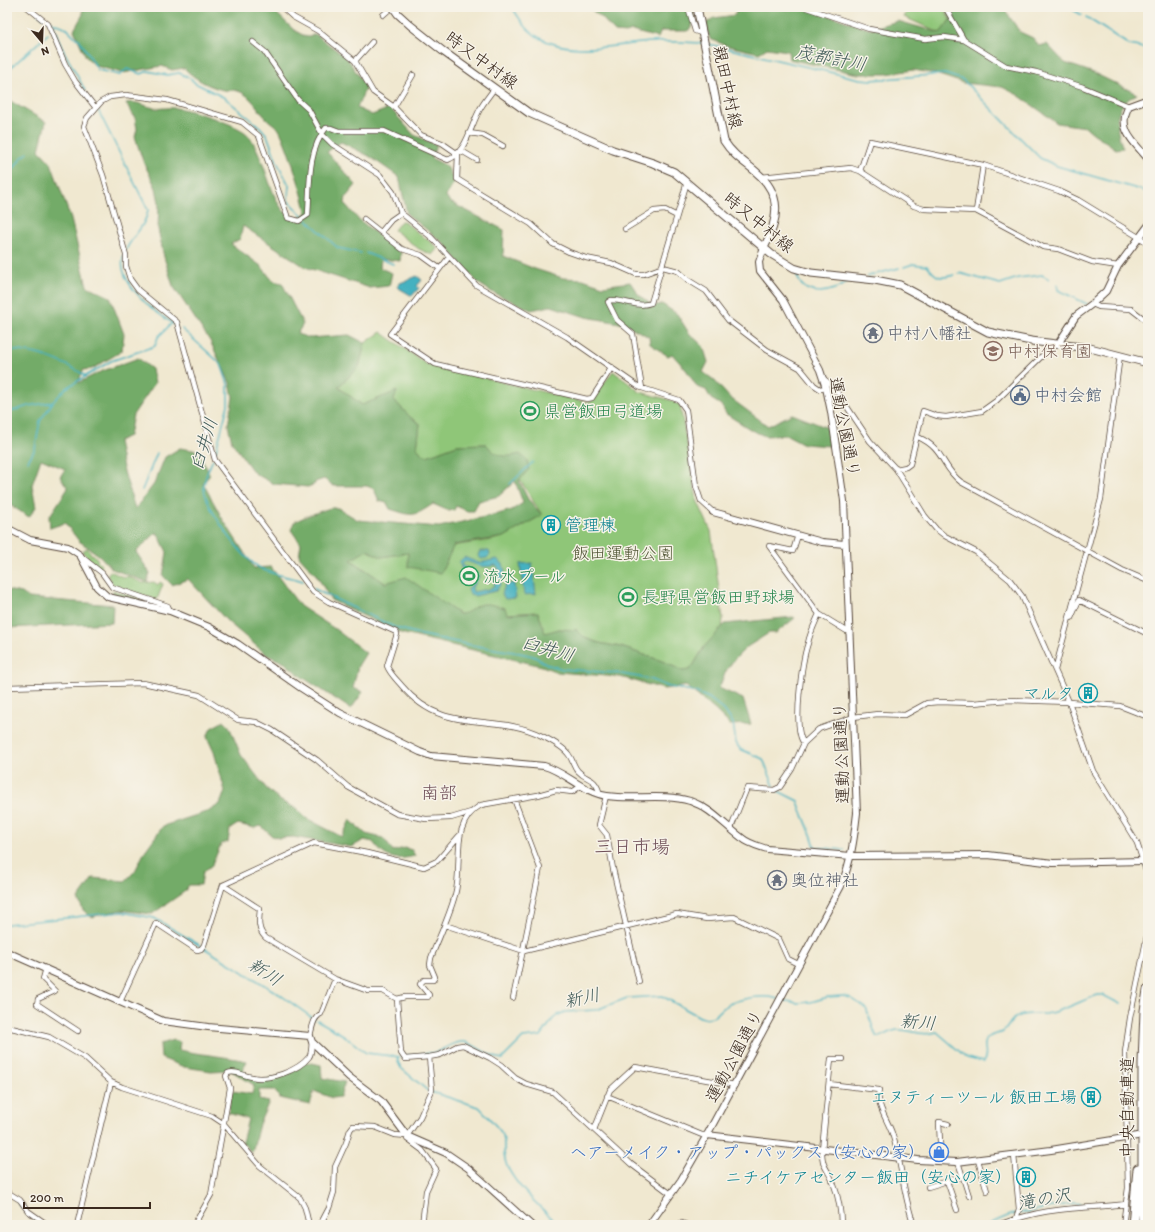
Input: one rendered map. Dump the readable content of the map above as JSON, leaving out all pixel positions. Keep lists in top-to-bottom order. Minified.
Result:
{"streets":{"highway":["中央自動車道"],"main road":["時又中村線","親田中村線"],"street":["運動公園通り"]},"crossings":[["時又中村線","親田中村線"],["時又中村線","運動公園通り"],["親田中村線","運動公園通り"]],"districts":["南部","三日市場"],"water":["茂都計川","臼井川","新川","滝の沢"],"parks":["飯田運動公園"],"places":{"temple":["中村八幡社","奥位神社"],"school or university":["中村保育園"],"public building":["中村会館"],"sports":["県営飯田弓道場","流水プール","長野県営飯田野球場"],"building":["管理棟","マルタ","エヌティーツール 飯田工場","ニチイケアセンター飯田（安心の家）"],"shop":["ヘアーメイク・アップ・パックス（安心の家）"]},"scale_bar":"200 m","north":"bottom"}
